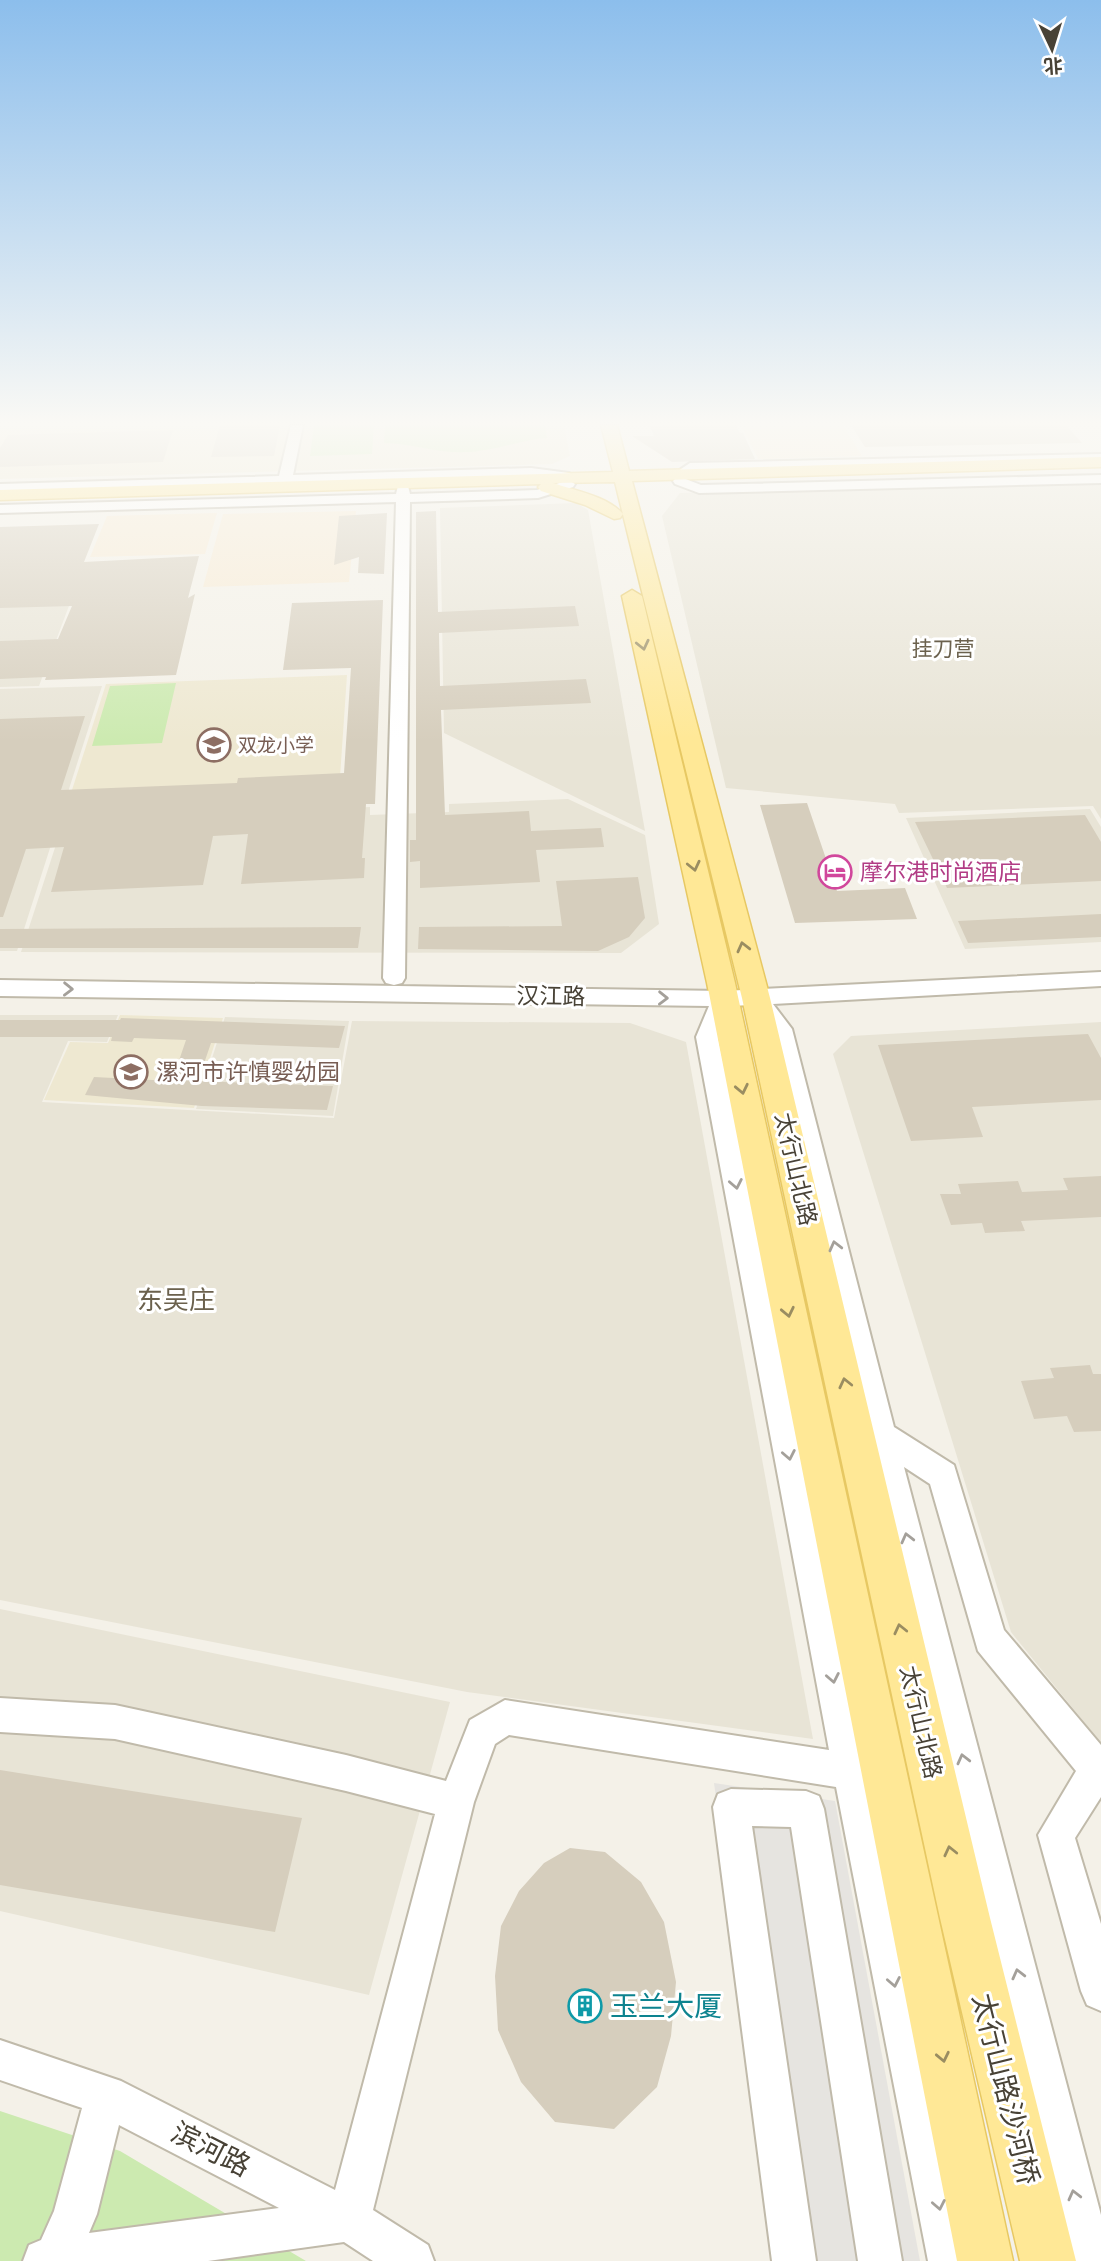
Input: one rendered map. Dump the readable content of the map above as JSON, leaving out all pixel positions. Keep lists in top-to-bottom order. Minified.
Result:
{"streets":{"main road":["太行山北路","太行山路沙河桥"],"street":["汉江路","滨河路"]},"crossings":[["汉江路","太行山北路"],["太行山北路","太行山路沙河桥"]],"districts":["挂刀营","东吴庄"],"places":{"school or university":["双龙小学","漯河市许慎婴幼园"],"hotel":["摩尔港时尚酒店"],"building":["玉兰大厦"]},"north":"bottom"}
